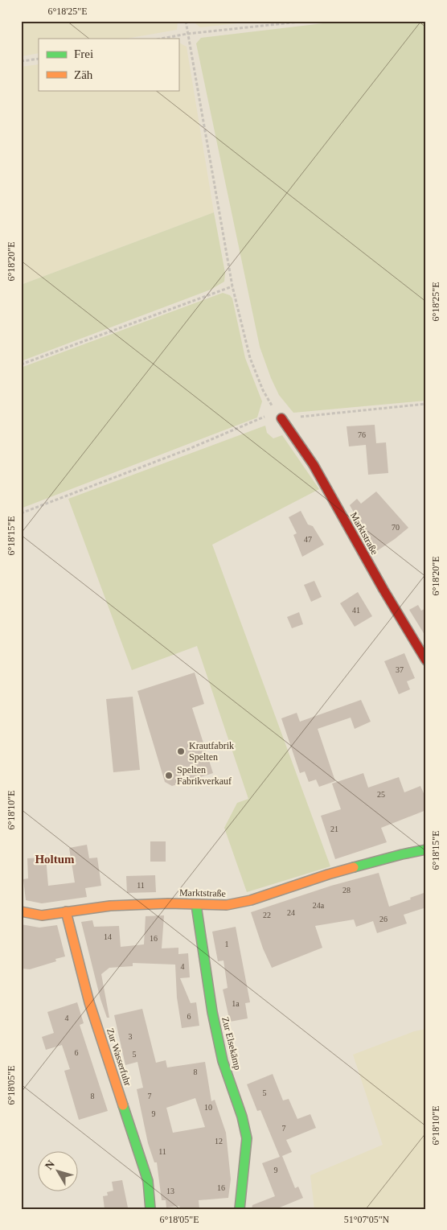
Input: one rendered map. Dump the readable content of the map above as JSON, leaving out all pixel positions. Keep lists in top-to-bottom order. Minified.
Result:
{"streets":{"street":["Marktstraße","Zur Elsekämp","Zur Wasserfuhr"]},"crossings":[["Marktstraße","Zur Elsekämp"],["Marktstraße","Zur Wasserfuhr"]],"districts":["Holtum"],"places":["Krautfabrik Spelten","Spelten Fabrikverkauf"],"house_numbers":["76","70","47","41","37","25","21","11","28","24a","24","22","26","14","16","1","4","1a","6","4","3","6","5","8","5","8","7","10","9","7","12","11","9","16","13"],"legend":["Frei","Zäh"],"north":"top left","coordinates":["6°18'25\"E","6°18'20\"E","6°18'15\"E","6°18'10\"E","6°18'05\"E","51°07'05\"N"]}
